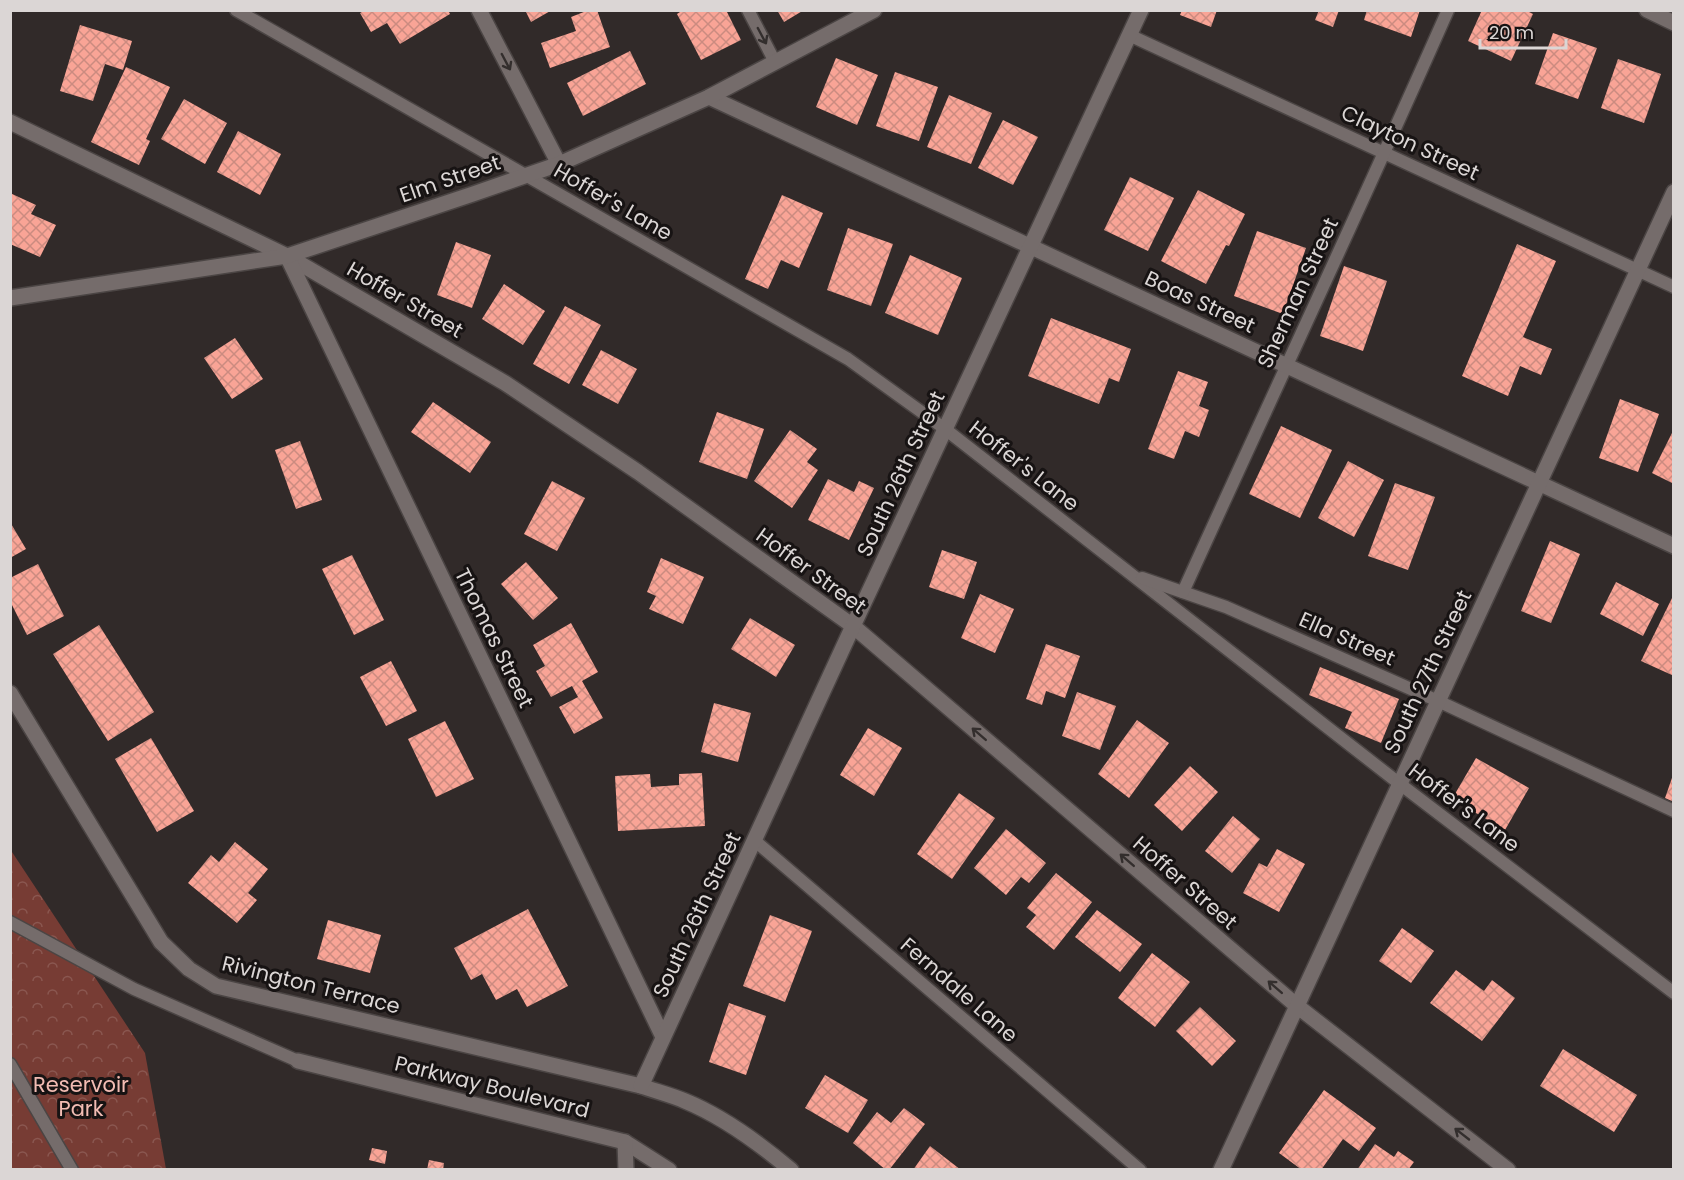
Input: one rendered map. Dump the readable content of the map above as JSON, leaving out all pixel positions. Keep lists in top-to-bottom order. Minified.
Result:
{"streets":{"street":["Elm Street","Hoffer Street","Boas Street","South 26th Street","Thomas Street","South 27th Street","Rivington Terrace","Parkway Boulevard"],"lane":["Clayton Street","Hoffer's Lane","Sherman Street","Ella Street","Ferndale Lane"]},"crossings":[["Clayton Street","Sherman Street"],["Clayton Street","South 26th Street"],["Clayton Street","South 27th Street"],["Elm Street","Hoffer's Lane"],["Elm Street","Hoffer Street"],["Elm Street","Boas Street"],["Elm Street","Thomas Street"],["Hoffer's Lane","South 26th Street"],["Hoffer's Lane","Ella Street"],["Hoffer's Lane","South 27th Street"],["Sherman Street","Boas Street"],["Sherman Street","Ella Street"],["Hoffer Street","South 26th Street"],["Hoffer Street","Thomas Street"],["Hoffer Street","South 27th Street"],["Boas Street","South 26th Street"],["Boas Street","South 27th Street"],["South 26th Street","Thomas Street"],["South 26th Street","Rivington Terrace"],["South 26th Street","Ferndale Lane"],["Ella Street","South 27th Street"]],"one_way":["Hoffer Street"],"parks":["Reservoir Park"],"scale_bar":"20 m"}
